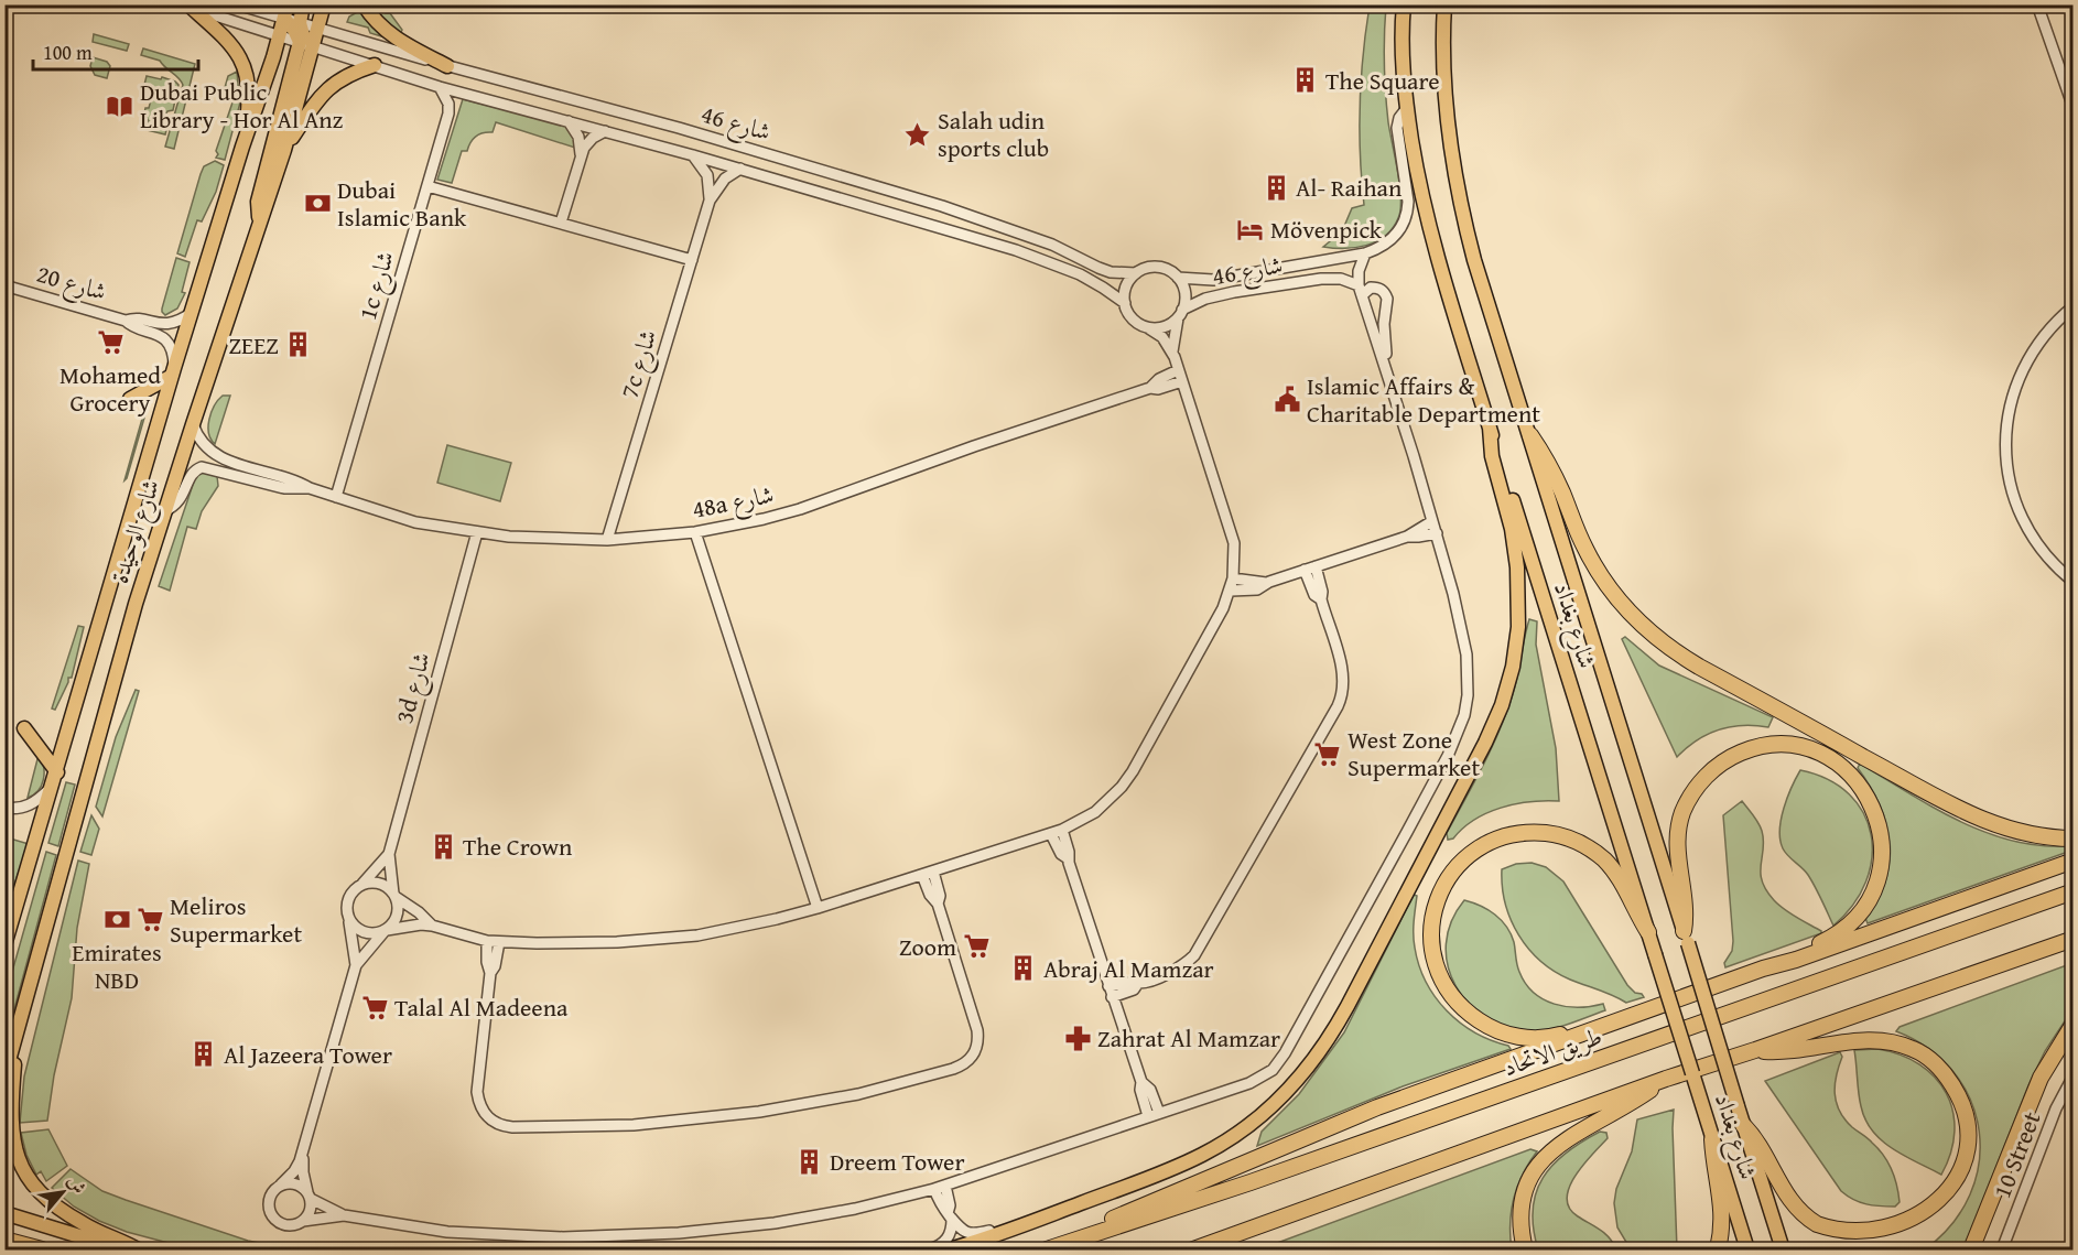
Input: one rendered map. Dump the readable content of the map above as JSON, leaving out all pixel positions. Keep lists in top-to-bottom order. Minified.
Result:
{"streets":{"highway":["طريق الاتحاد"],"main road":["شارع الوحيدة","شارع بغداد"],"street":["شارع 46","شارع 20","1c شارع","7c شارع","48a شارع","3d شارع","10 Street"]},"crossings":[["شارع 46","1c شارع"],["شارع 46","7c شارع"],["شارع 46","شارع الوحيدة"],["شارع 46","شارع بغداد"],["شارع 20","شارع الوحيدة"],["1c شارع","48a شارع"],["7c شارع","48a شارع"],["48a شارع","شارع الوحيدة"],["48a شارع","3d شارع"]],"places":{"building":["The Square","Al- Raihan","ZEEZ","The Crown","Abraj Al Mamzar","Al Jazeera Tower","Dreem Tower"],"library":["Dubai Public Library - Hor Al Anz"],"place":["Salah udin sports club"],"bank":["Dubai Islamic Bank","Emirates NBD"],"hotel":["Mövenpick"],"supermarket":["Mohamed Grocery","West Zone Supermarket","Meliros Supermarket","Zoom","Talal Al Madeena"],"public building":["Islamic Affairs & Charitable Department"],"pharmacy":["Zahrat Al Mamzar"]},"scale_bar":"100 m","north":"top right"}
